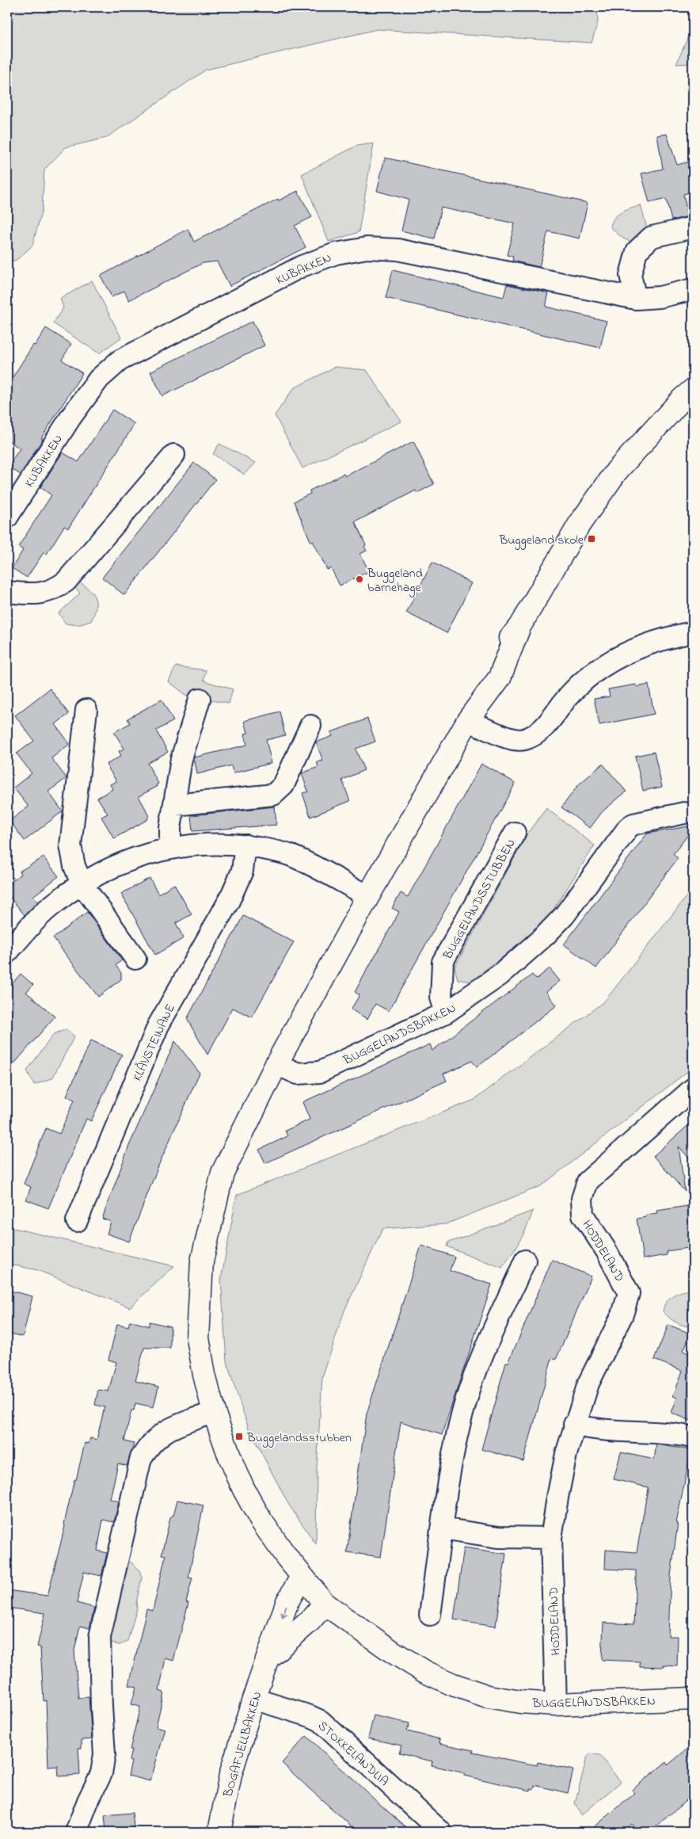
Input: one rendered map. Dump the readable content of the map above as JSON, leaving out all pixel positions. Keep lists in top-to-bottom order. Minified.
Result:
{"streets":{"street":["KUBAKKEN","BUGGELANDSSTUBBEN","BUGGELANDSBAKKEN","KLÅVSTEINANE","HODDELAND","BOGAFJELLBAKKEN","STOKKELANDLIA"]},"crossings":[["BUGGELANDSSTUBBEN","BUGGELANDSBAKKEN"],["BUGGELANDSBAKKEN","HODDELAND"],["BUGGELANDSBAKKEN","BOGAFJELLBAKKEN"],["BOGAFJELLBAKKEN","STOKKELANDLIA"]],"places":{"transit":["Buggeland skole","Buggelandsstubben"],"other":["Buggeland barnehage"]}}
